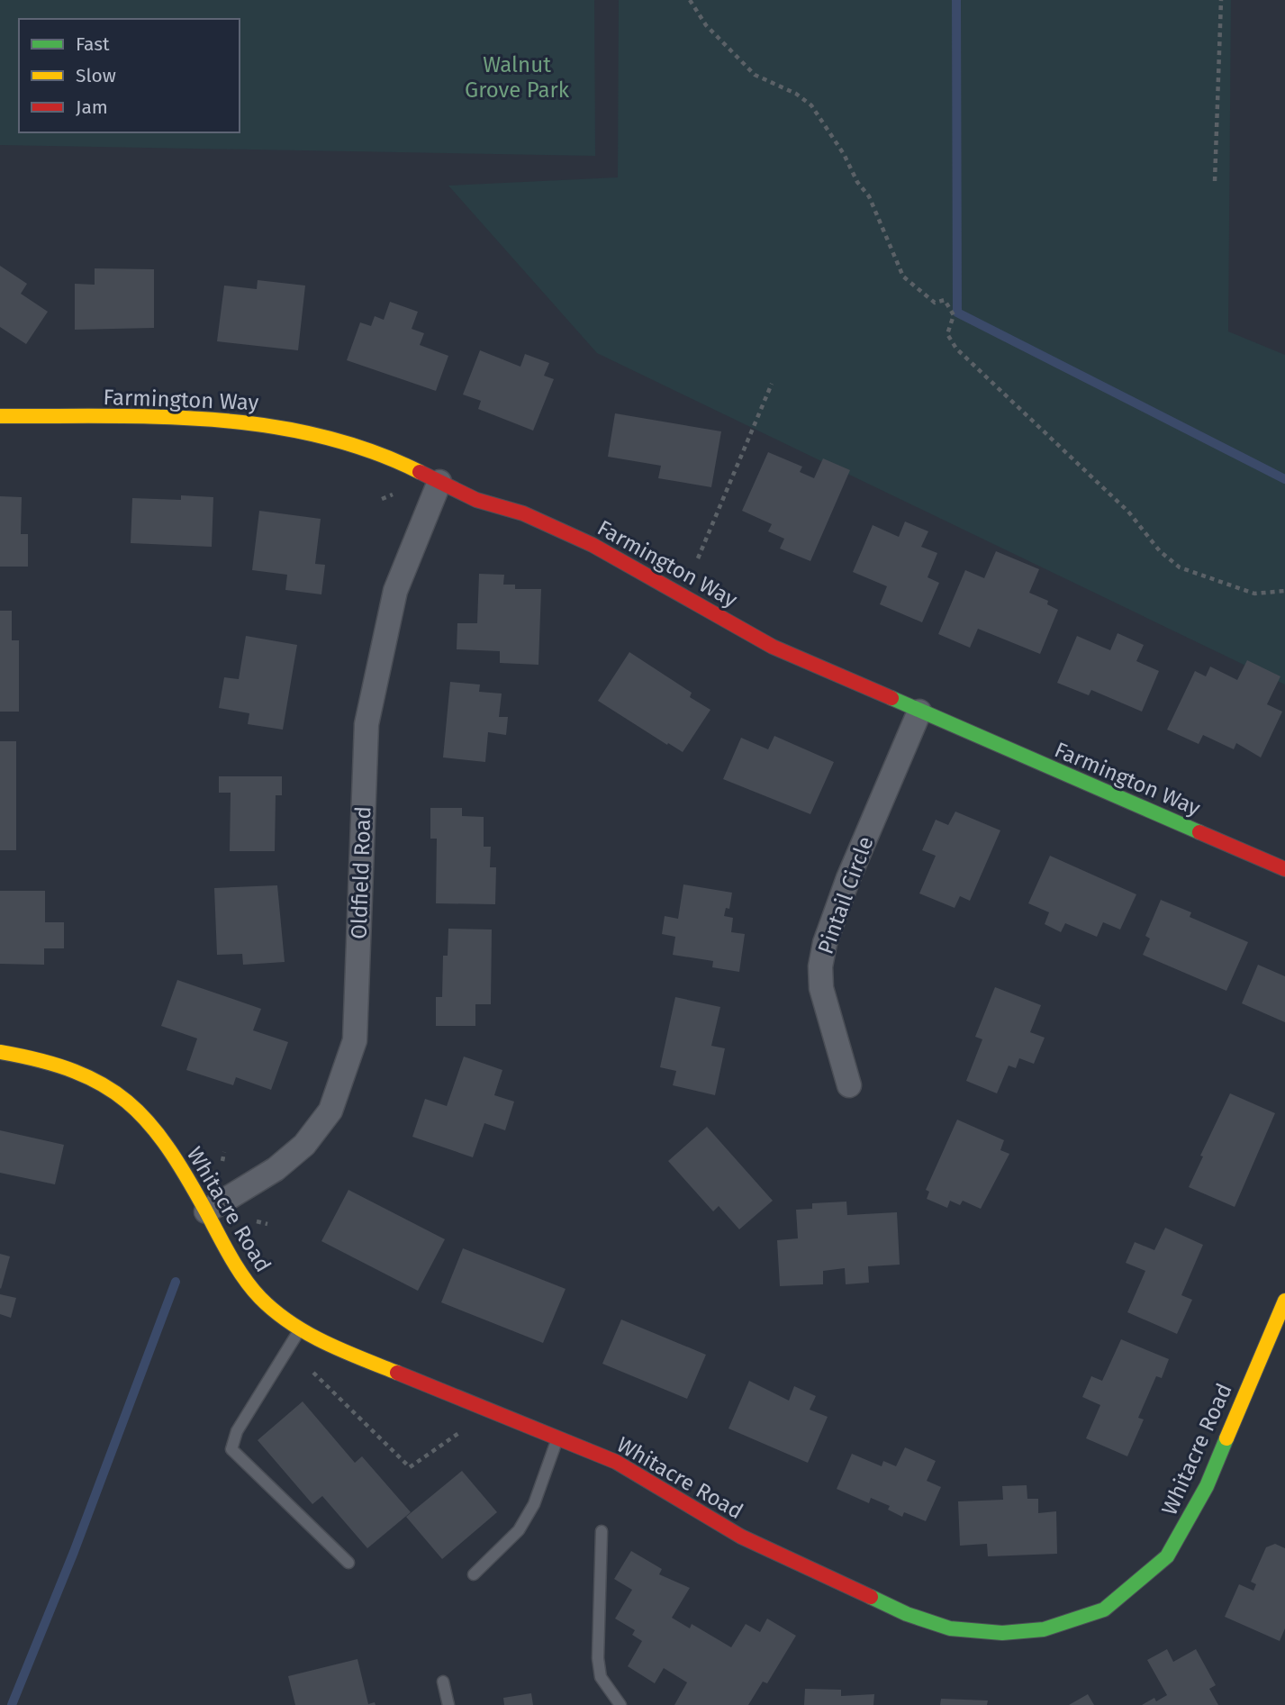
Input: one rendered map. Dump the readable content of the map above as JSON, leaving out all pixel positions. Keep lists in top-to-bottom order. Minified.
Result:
{"streets":{"street":["Farmington Way","Oldfield Road","Pintail Circle","Whitacre Road"]},"crossings":[["Farmington Way","Oldfield Road"],["Farmington Way","Pintail Circle"],["Oldfield Road","Whitacre Road"]],"parks":["Walnut Grove Park"],"legend":["Fast","Slow","Jam"]}
